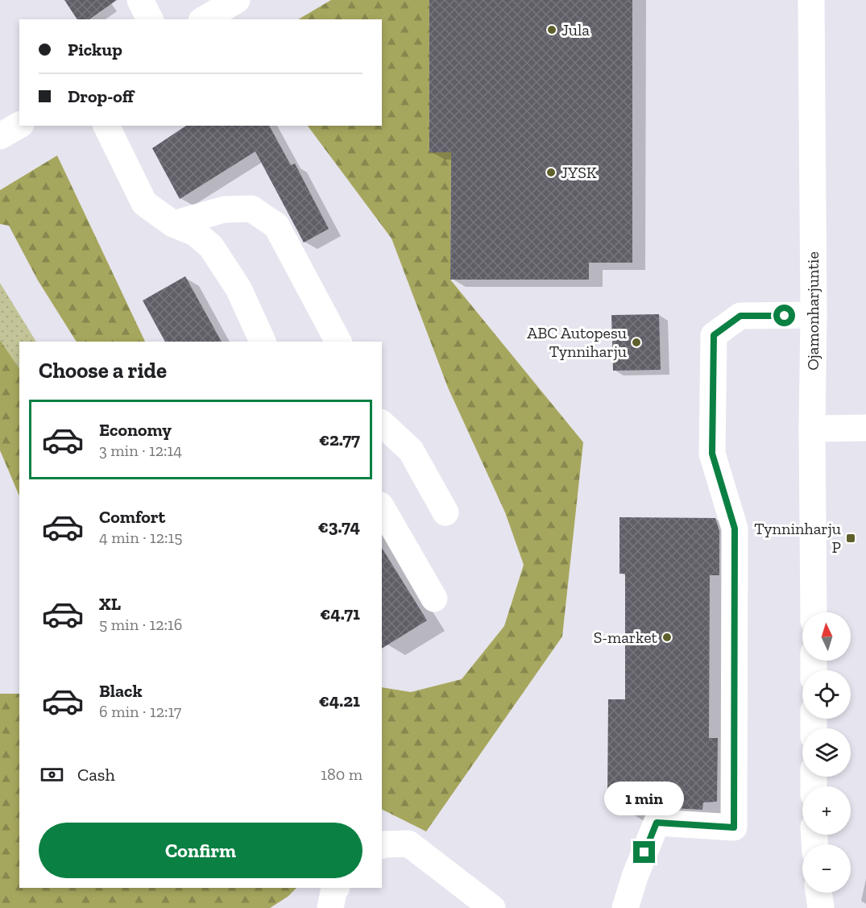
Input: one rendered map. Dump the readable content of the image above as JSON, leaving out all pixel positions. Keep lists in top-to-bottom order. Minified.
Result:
{"streets":{"main road":["Ojamonharjuntie"]},"places":{"other":["Jula","JYSK","ABC Autopesu Tynniharju","S-market"],"transit":["Tynninharju P"]},"north":"top","page":{"banner":["Pickup","Drop-off"],"heading":"Choose a ride","list":[{"name":"Economy","note":"3 min · 12:14","value":"€2.77"},{"name":"Comfort","note":"4 min · 12:15","value":"€3.74"},{"name":"XL","note":"5 min · 12:16","value":"€4.71"},{"name":"Black","note":"6 min · 12:17","value":"€4.21"}],"map_buttons":["+","−"],"pay":["Cash","180 m"],"bubble":"1 min","buttons":"Confirm"}}
